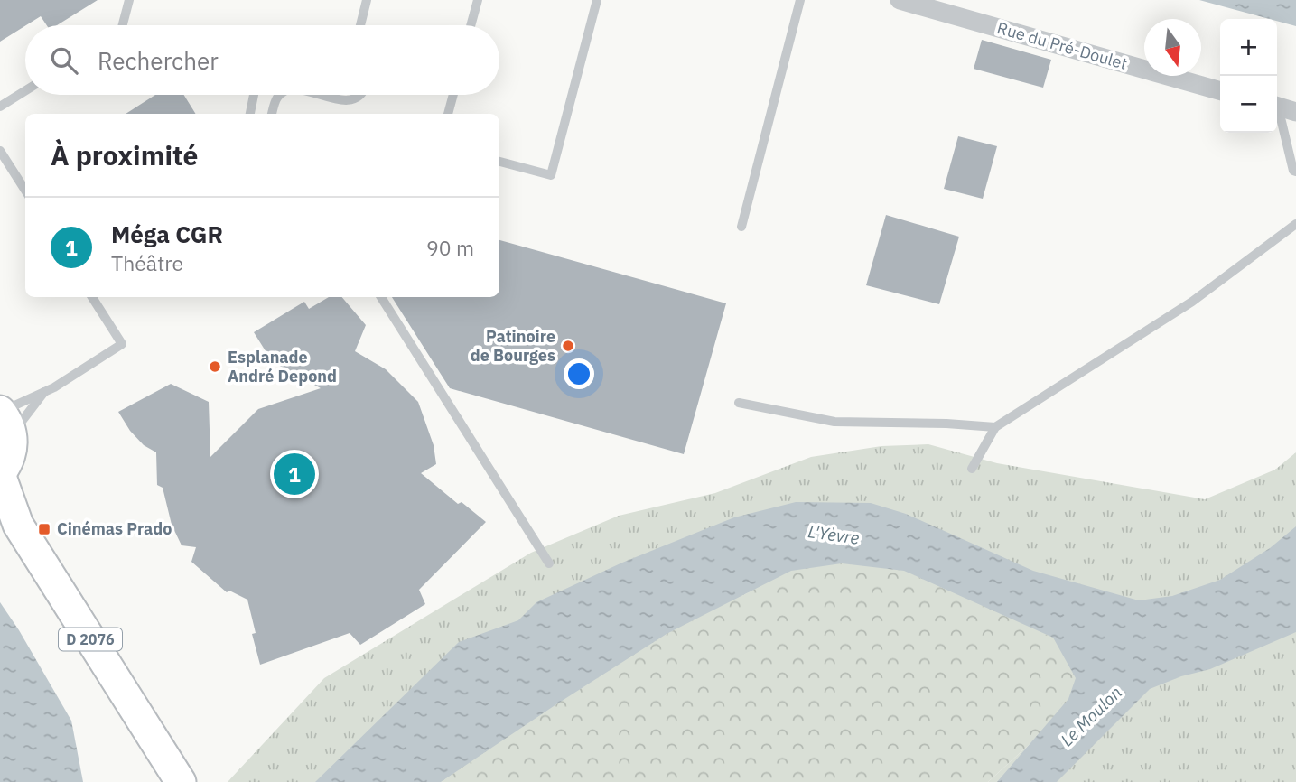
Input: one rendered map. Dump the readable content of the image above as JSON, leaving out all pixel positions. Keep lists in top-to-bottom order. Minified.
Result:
{"streets":{"main road":["D 2076"],"street":["Rue du Pré-Doulet"]},"water":["L'Yèvre","Le Moulon"],"places":{"other":["Patinoire de Bourges","Esplanade André Depond"],"transit":["Cinémas Prado"]},"north":"bottom","page":{"map_buttons":["+","−"],"search":"Rechercher","heading":"À proximité","list":[{"mark":"1","name":"Méga CGR","note":"Théâtre","value":"90 m"}],"pins":"1"}}
